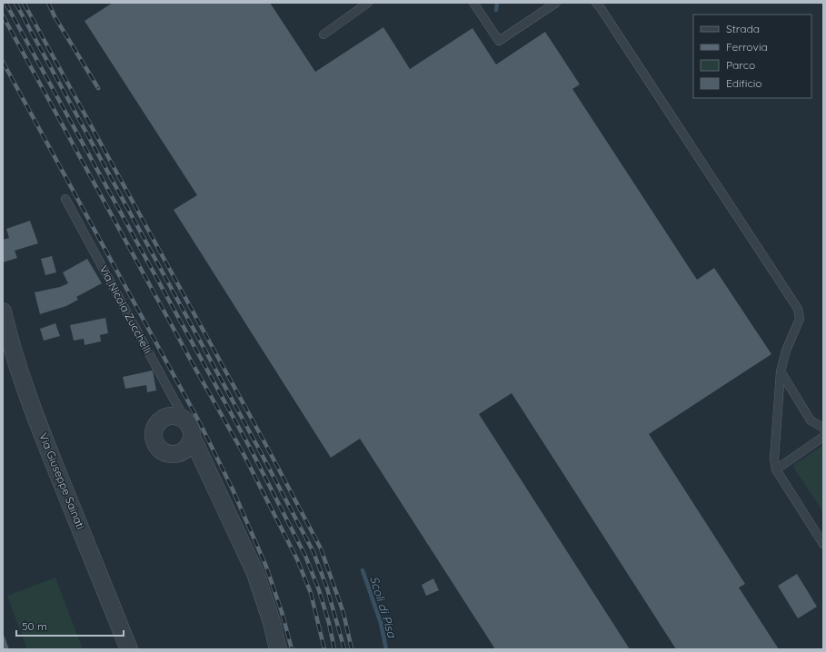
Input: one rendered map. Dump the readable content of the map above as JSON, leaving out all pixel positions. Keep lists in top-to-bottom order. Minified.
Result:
{"streets":{"street":["Via Nicola Zucchelli","Via Giuseppe Sainati"]},"water":["Scoli di Pisa"],"legend":["Strada","Ferrovia","Parco","Edificio"],"scale_bar":"50 m"}
